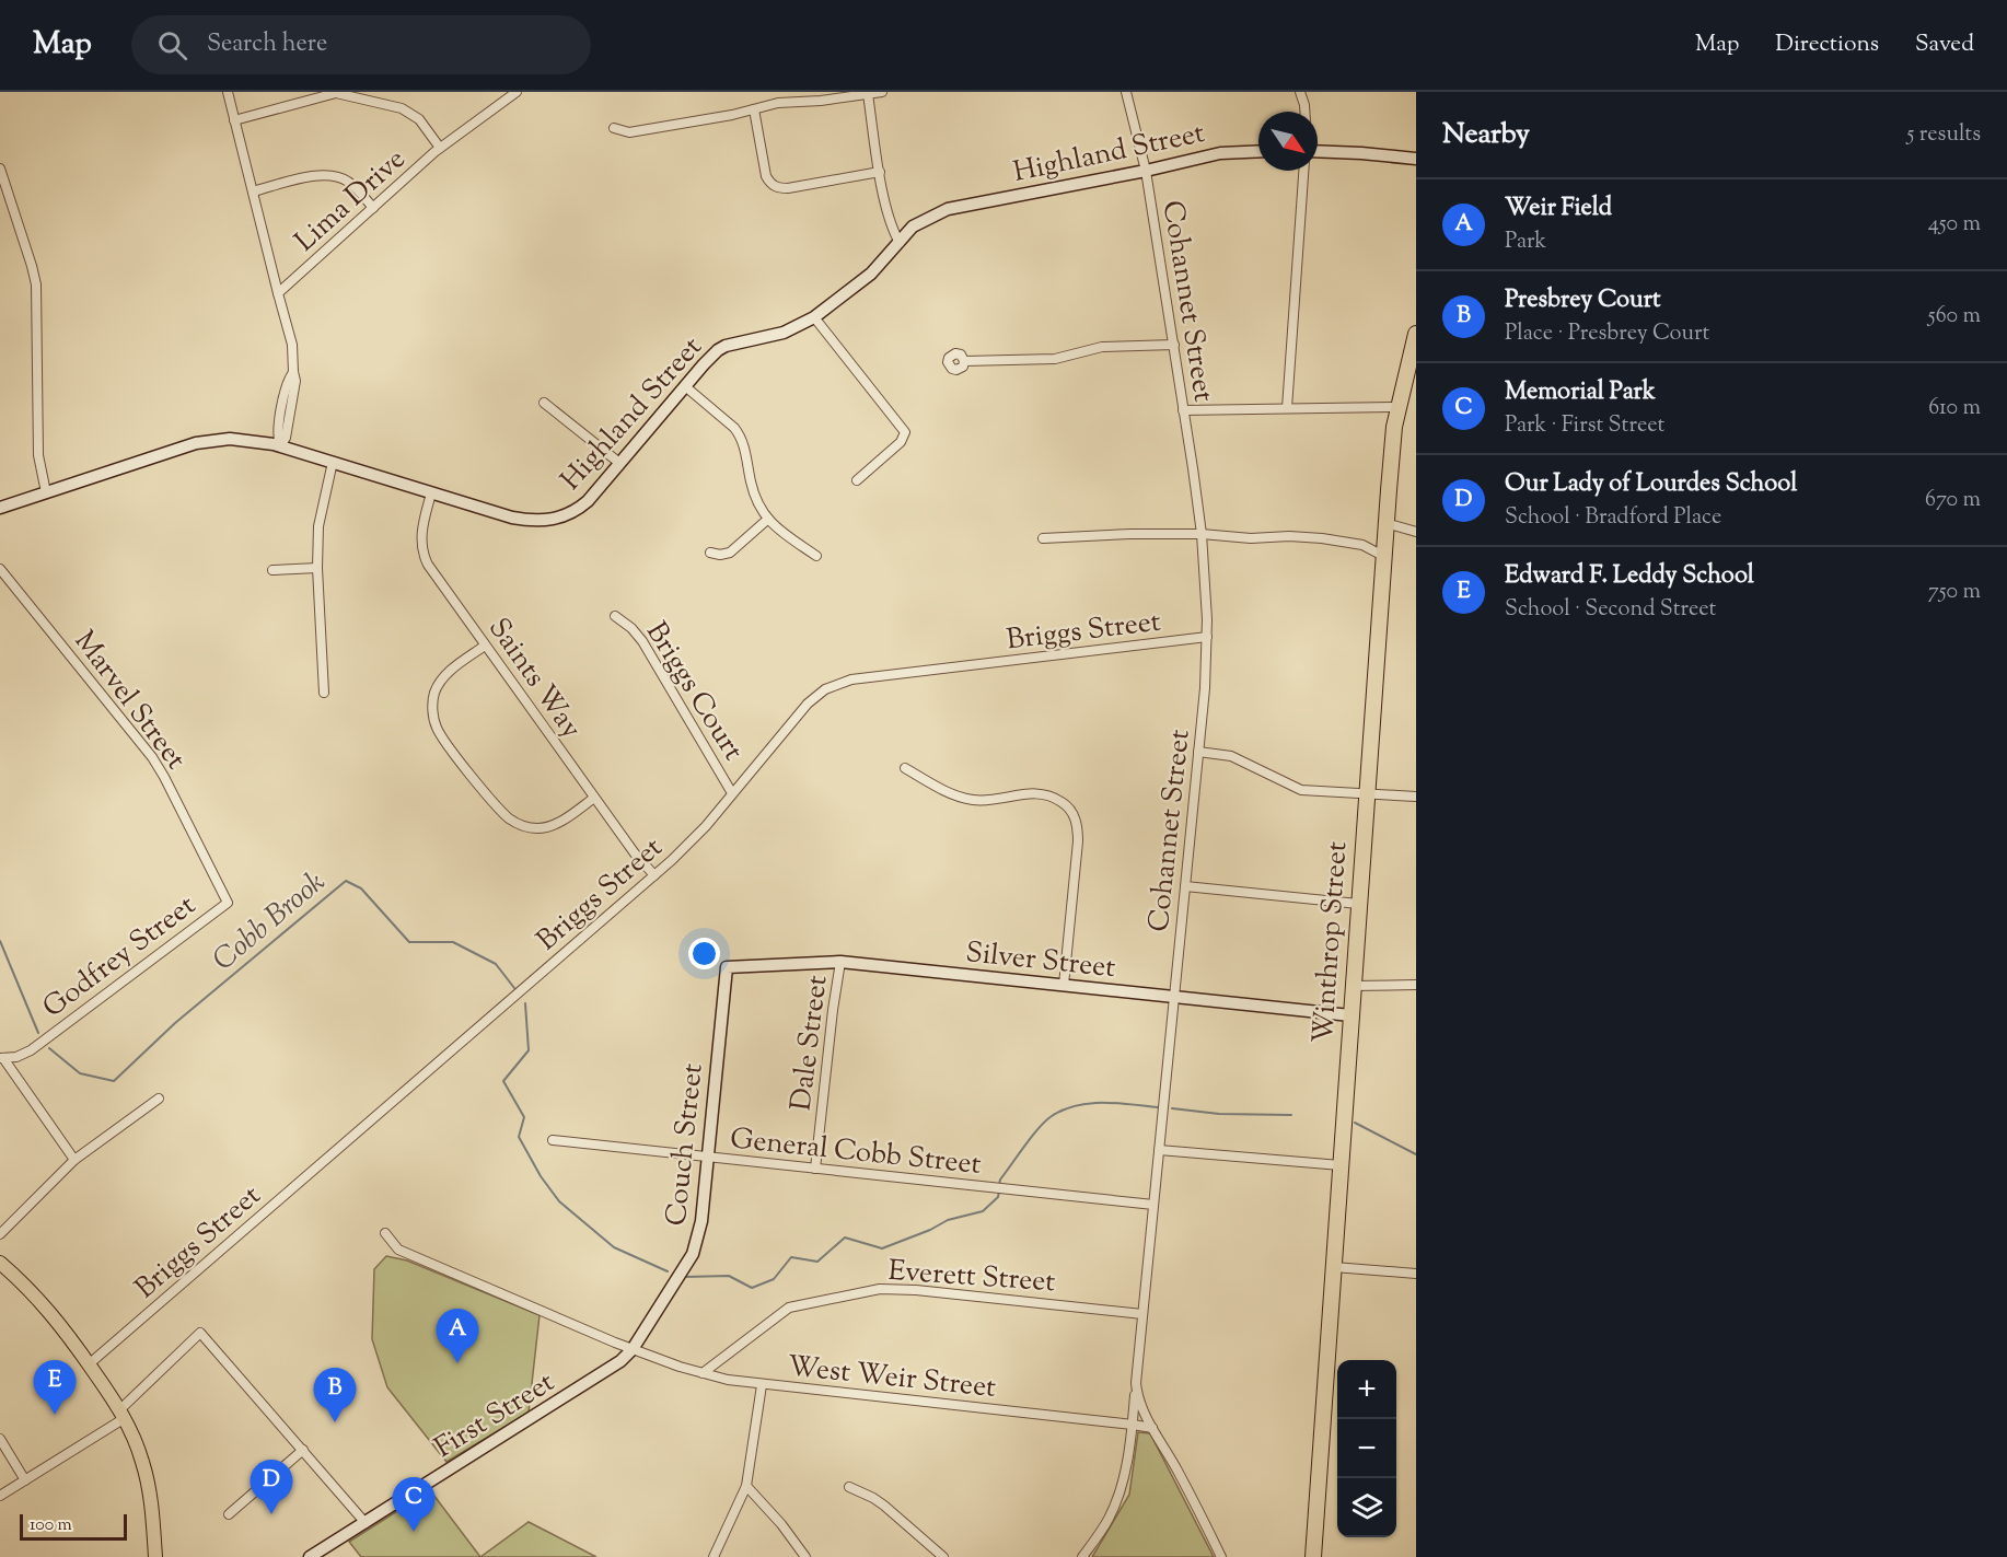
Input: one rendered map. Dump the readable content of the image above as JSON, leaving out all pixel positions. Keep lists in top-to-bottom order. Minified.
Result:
{"streets":{"highway":["Winthrop Street"],"street":["Highland Street","Lima Drive","Cohannet Street","Briggs Street","Saints Way","Briggs Court","Marvel Street","Godfrey Street","Silver Street","Dale Street","Couch Street","General Cobb Street","Everett Street","West Weir Street","First Street"]},"crossings":[["Highland Street","Cohannet Street"],["Highland Street","Saints Way"],["Cohannet Street","Briggs Street"],["Cohannet Street","Silver Street"],["Cohannet Street","General Cobb Street"],["Cohannet Street","Everett Street"],["Cohannet Street","West Weir Street"],["Briggs Street","Saints Way"],["Briggs Street","Briggs Court"],["Marvel Street","Godfrey Street"],["Winthrop Street","Silver Street"],["Silver Street","Dale Street"],["Silver Street","Couch Street"],["Dale Street","General Cobb Street"],["Couch Street","General Cobb Street"],["Couch Street","West Weir Street"],["Couch Street","First Street"],["Everett Street","West Weir Street"],["West Weir Street","First Street"]],"water":["Cobb Brook"],"scale_bar":"100 m","north":"bottom right","page":{"header":"Map","search":"Search here","nav":["Map","Directions","Saved"],"heading":["Nearby","5 results"],"list":[{"mark":"A","name":"Weir Field","note":"Park","value":"450 m"},{"mark":"B","name":"Presbrey Court","note":"Place · Presbrey Court","value":"560 m"},{"mark":"C","name":"Memorial Park","note":"Park · First Street","value":"610 m"},{"mark":"D","name":"Our Lady of Lourdes School","note":"School · Bradford Place","value":"670 m"},{"mark":"E","name":"Edward F. Leddy School","note":"School · Second Street","value":"750 m"}],"pins":["A","E","B","D","C"],"map_buttons":["+","−"],"scale":"100 m"}}
